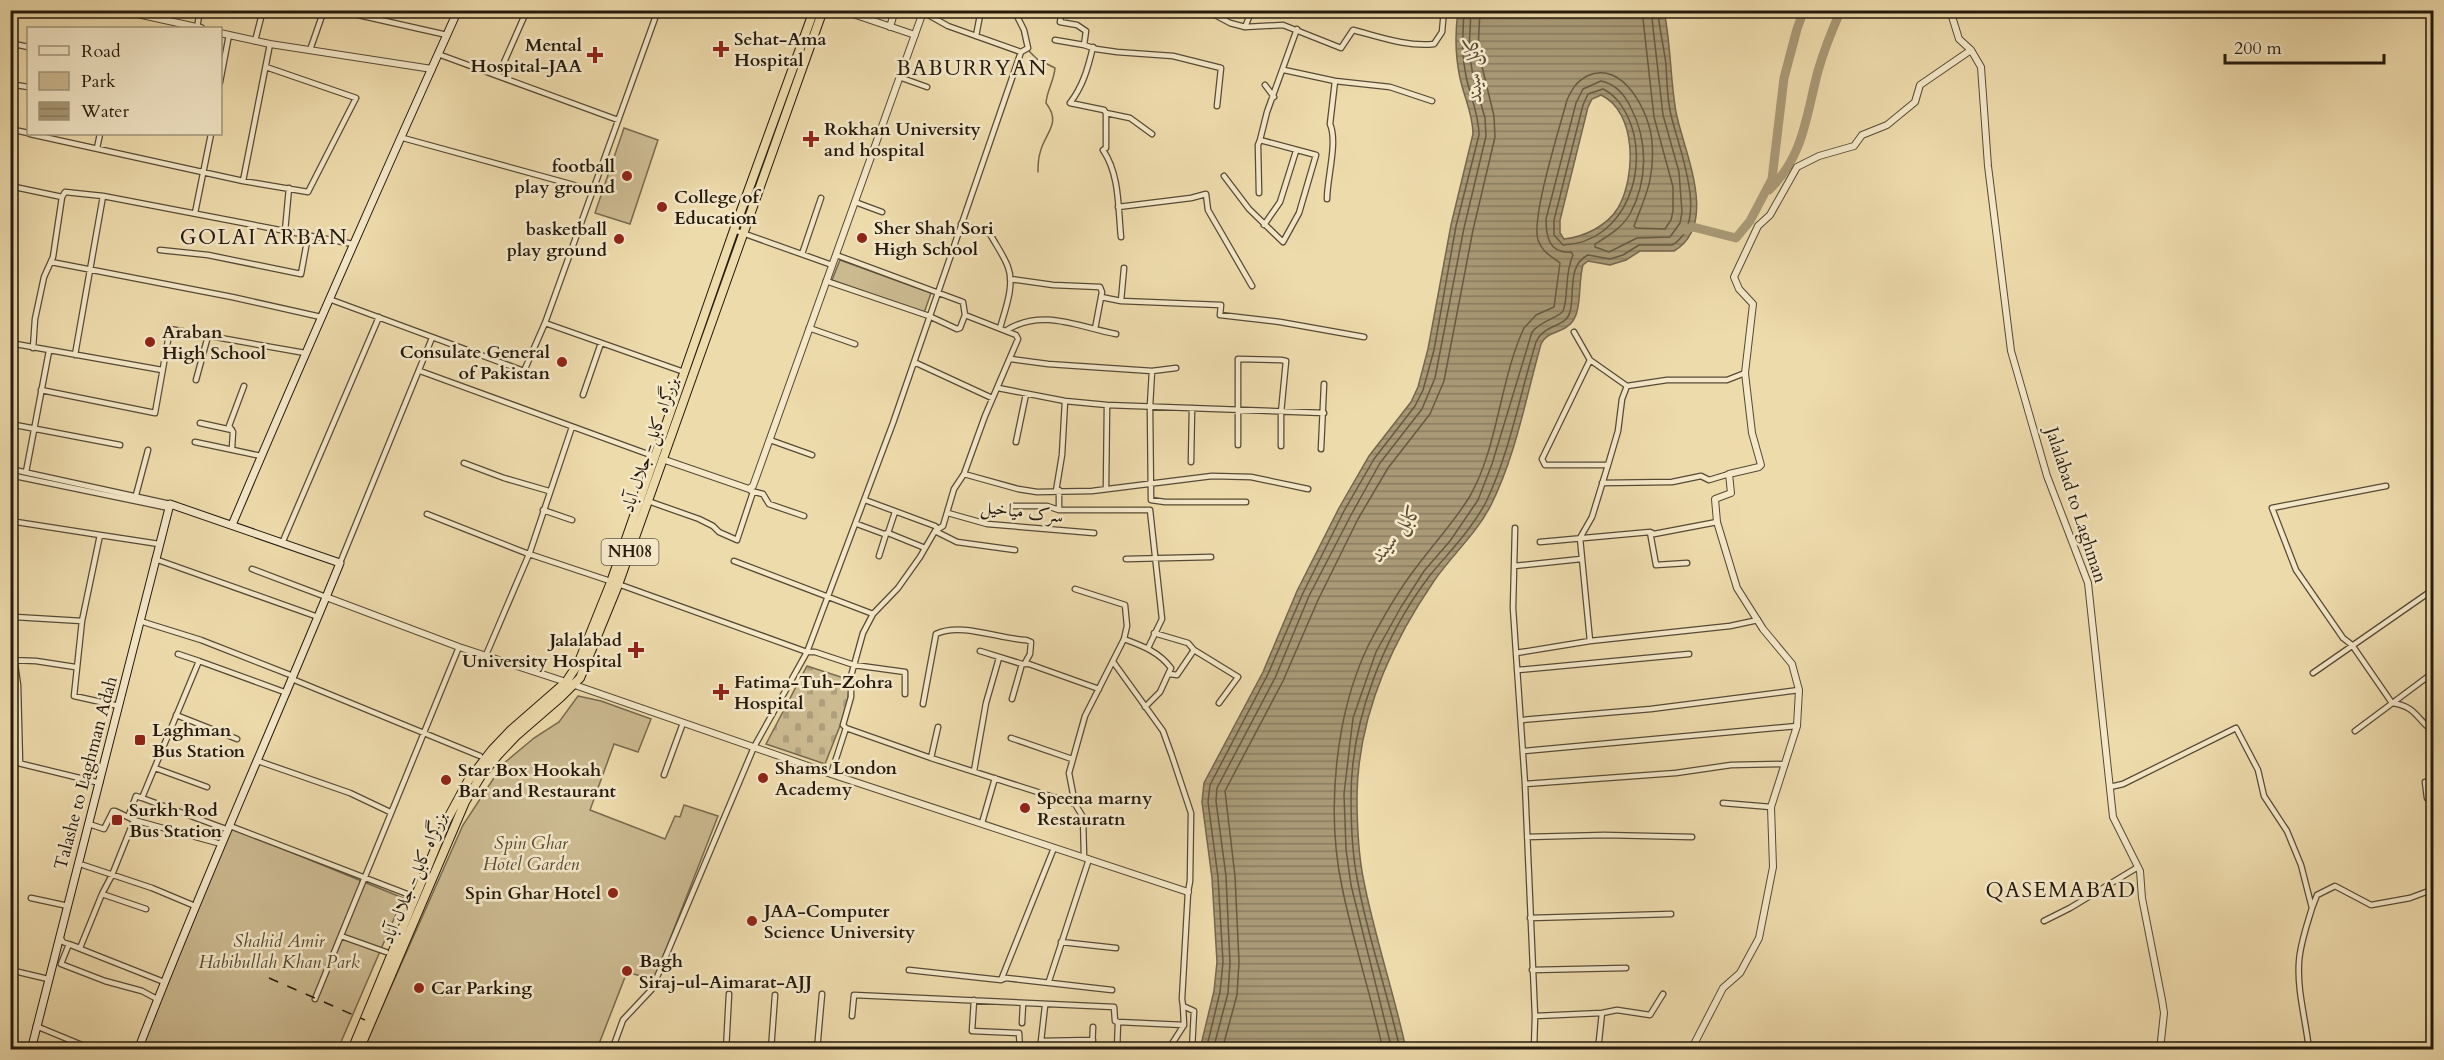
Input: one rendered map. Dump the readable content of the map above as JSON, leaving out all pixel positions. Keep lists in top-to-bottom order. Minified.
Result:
{"streets":{"highway":["بزرگراه کابل- جلال آباد","NH08"],"main road":["Talashe to Laghman Adah"],"street":["Jalalabad to Laghman","سرک میاخیل"]},"districts":["BABURRYAN","GOLAI ARBAN","QASEMABAD"],"water":["کابل سيند"],"parks":["Spin Ghar Hotel Garden","Shahid Amir Habibullah Khan Park"],"places":{"health":["Sehat-Ama Hospital","Mental Hospital-JAA","Rokhan University and hospital","Jalalabad University Hospital","Fatima-Tuh-Zohra Hospital"],"other":["football play ground","College of Education","Sher Shah Sori High School","basketball play ground","Araban High School","Consulate General of Pakistan","Shams London Academy","Star Box Hookah Bar and Restaurant","Speena marny Restauratn","Spin Ghar Hotel","JAA-Computer Science University","Bagh Siraj-ul-Aimarat-AJJ","Car Parking"],"transit":["Laghman Bus Station","Surkh Rod Bus Station"]},"legend":["Road","Park","Water"],"scale_bar":"200 m"}
